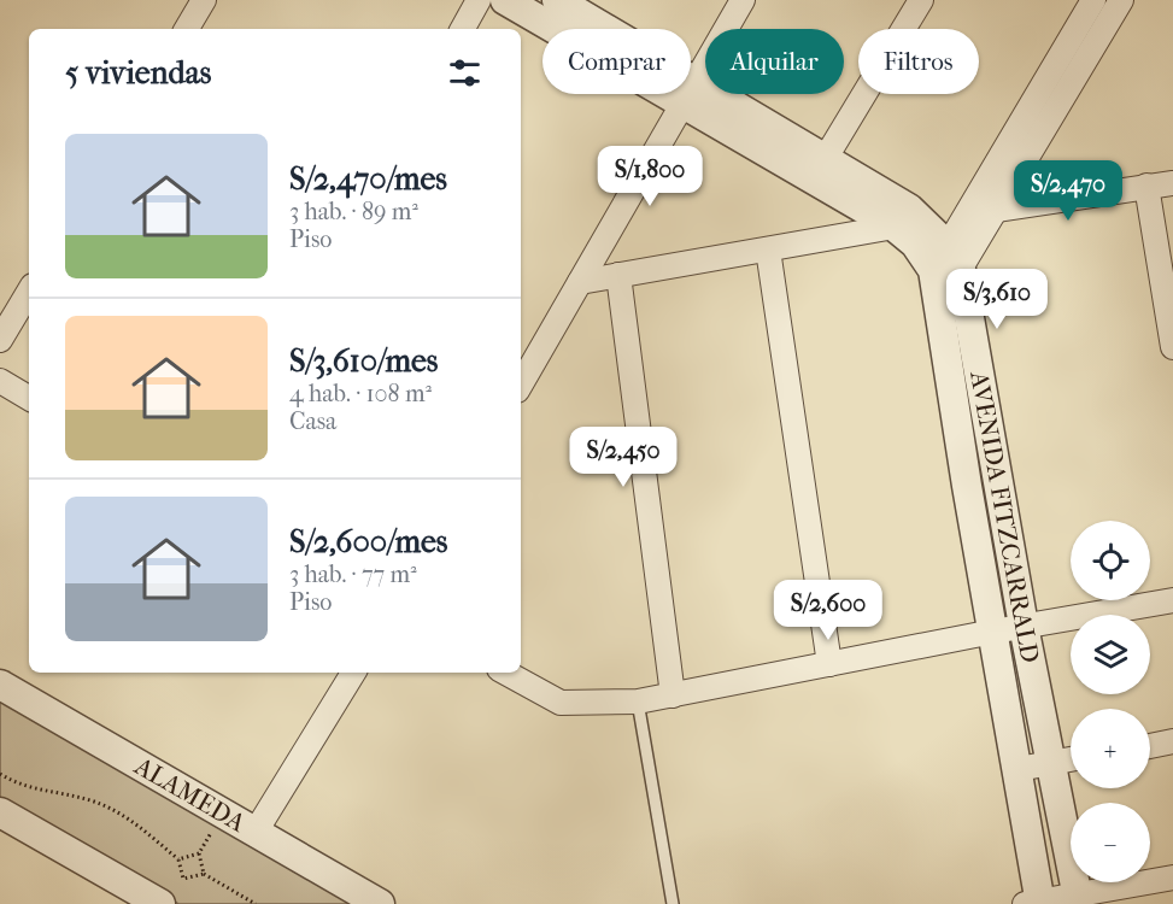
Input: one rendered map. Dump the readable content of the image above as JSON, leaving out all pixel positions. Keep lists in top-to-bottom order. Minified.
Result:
{"streets":{"street":["AVENIDA FITZCARRALD","ALAMEDA"]},"page":{"chip":["Comprar","Alquilar","Filtros"],"heading":"5 viviendas","list":[{"name":"S/2,470/mes","note":"3 hab. · 89 m² · Piso"},{"name":"S/3,610/mes","note":"4 hab. · 108 m² · Casa"},{"name":"S/2,600/mes","note":"3 hab. · 77 m² · Piso"}],"price":["S/1,800","S/2,470","S/3,610","S/2,450","S/2,600"],"map_buttons":["+","−"]}}
